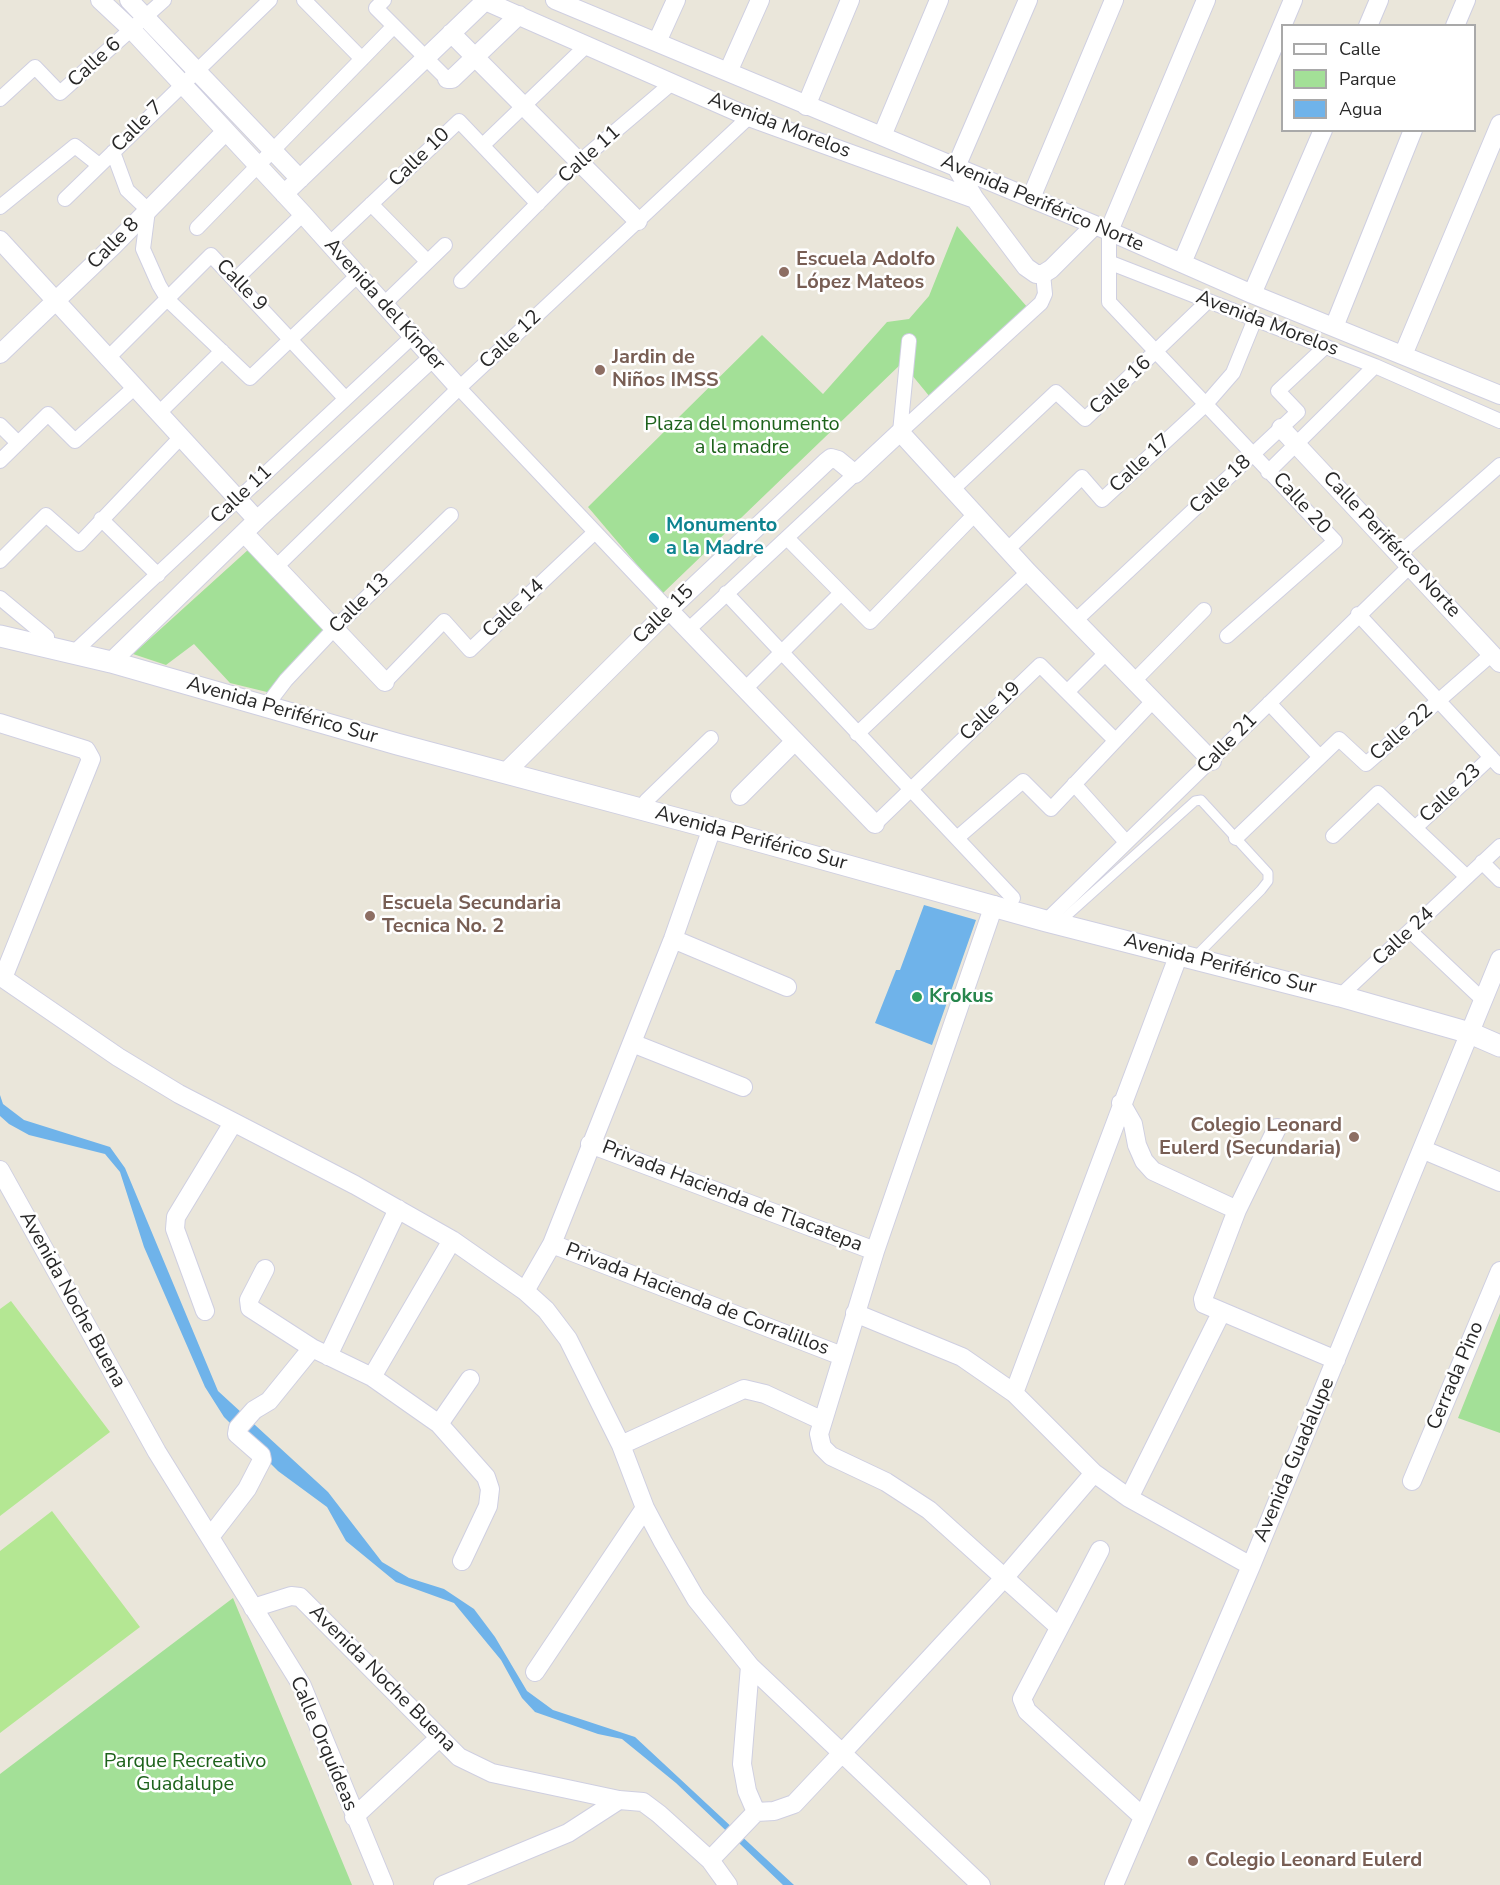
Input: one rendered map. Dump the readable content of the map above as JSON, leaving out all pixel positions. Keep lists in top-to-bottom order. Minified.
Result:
{"streets":{"street":["Calle 6","Avenida Morelos","Calle 7","Calle 11","Calle 10","Avenida Periférico Norte","Calle 8","Calle 9","Avenida del Kinder","Calle 12","Calle 16","Calle 17","Calle 18","Calle 20","Calle Periférico Norte","Calle 13","Calle 14","Calle 15","Avenida Periférico Sur","Calle 19","Calle 22","Calle 21","Calle 23","Calle 24","Privada Hacienda de Tlacatepa","Avenida Noche Buena","Privada Hacienda de Corralillos","Cerrada Pino","Avenida Guadalupe","Calle Orquídeas"]},"crossings":[["Calle 6","Avenida del Kinder"],["Avenida Morelos","Calle 11"],["Avenida Morelos","Calle 10"],["Avenida Morelos","Calle 12"],["Avenida Morelos","Calle 16"],["Avenida Morelos","Calle 17"],["Avenida Morelos","Calle 18"],["Avenida Morelos","Calle 20"],["Calle 7","Avenida del Kinder"],["Calle 11","Calle 9"],["Calle 11","Avenida del Kinder"],["Calle 11","Avenida Periférico Sur"],["Calle 10","Avenida del Kinder"],["Calle 8","Avenida del Kinder"],["Avenida del Kinder","Calle 12"],["Avenida del Kinder","Calle 14"],["Avenida del Kinder","Calle 15"],["Calle 18","Calle Periférico Norte"],["Calle 20","Calle Periférico Norte"],["Calle Periférico Norte","Calle 22"],["Calle Periférico Norte","Calle 21"],["Calle 15","Avenida Periférico Sur"],["Avenida Periférico Sur","Calle 21"],["Avenida Periférico Sur","Calle 24"],["Avenida Periférico Sur","Avenida Guadalupe"],["Avenida Noche Buena","Calle Orquídeas"]],"parks":["Plaza del monumento a la madre","Parque Recreativo Guadalupe"],"places":["Escuela Adolfo López Mateos","Jardin de Niños IMSS","Monumento a la Madre","Escuela Secundaria Tecnica No. 2","Krokus","Colegio Leonard Eulerd (Secundaria)","Colegio Leonard Eulerd"],"legend":["Calle","Parque","Agua"]}
